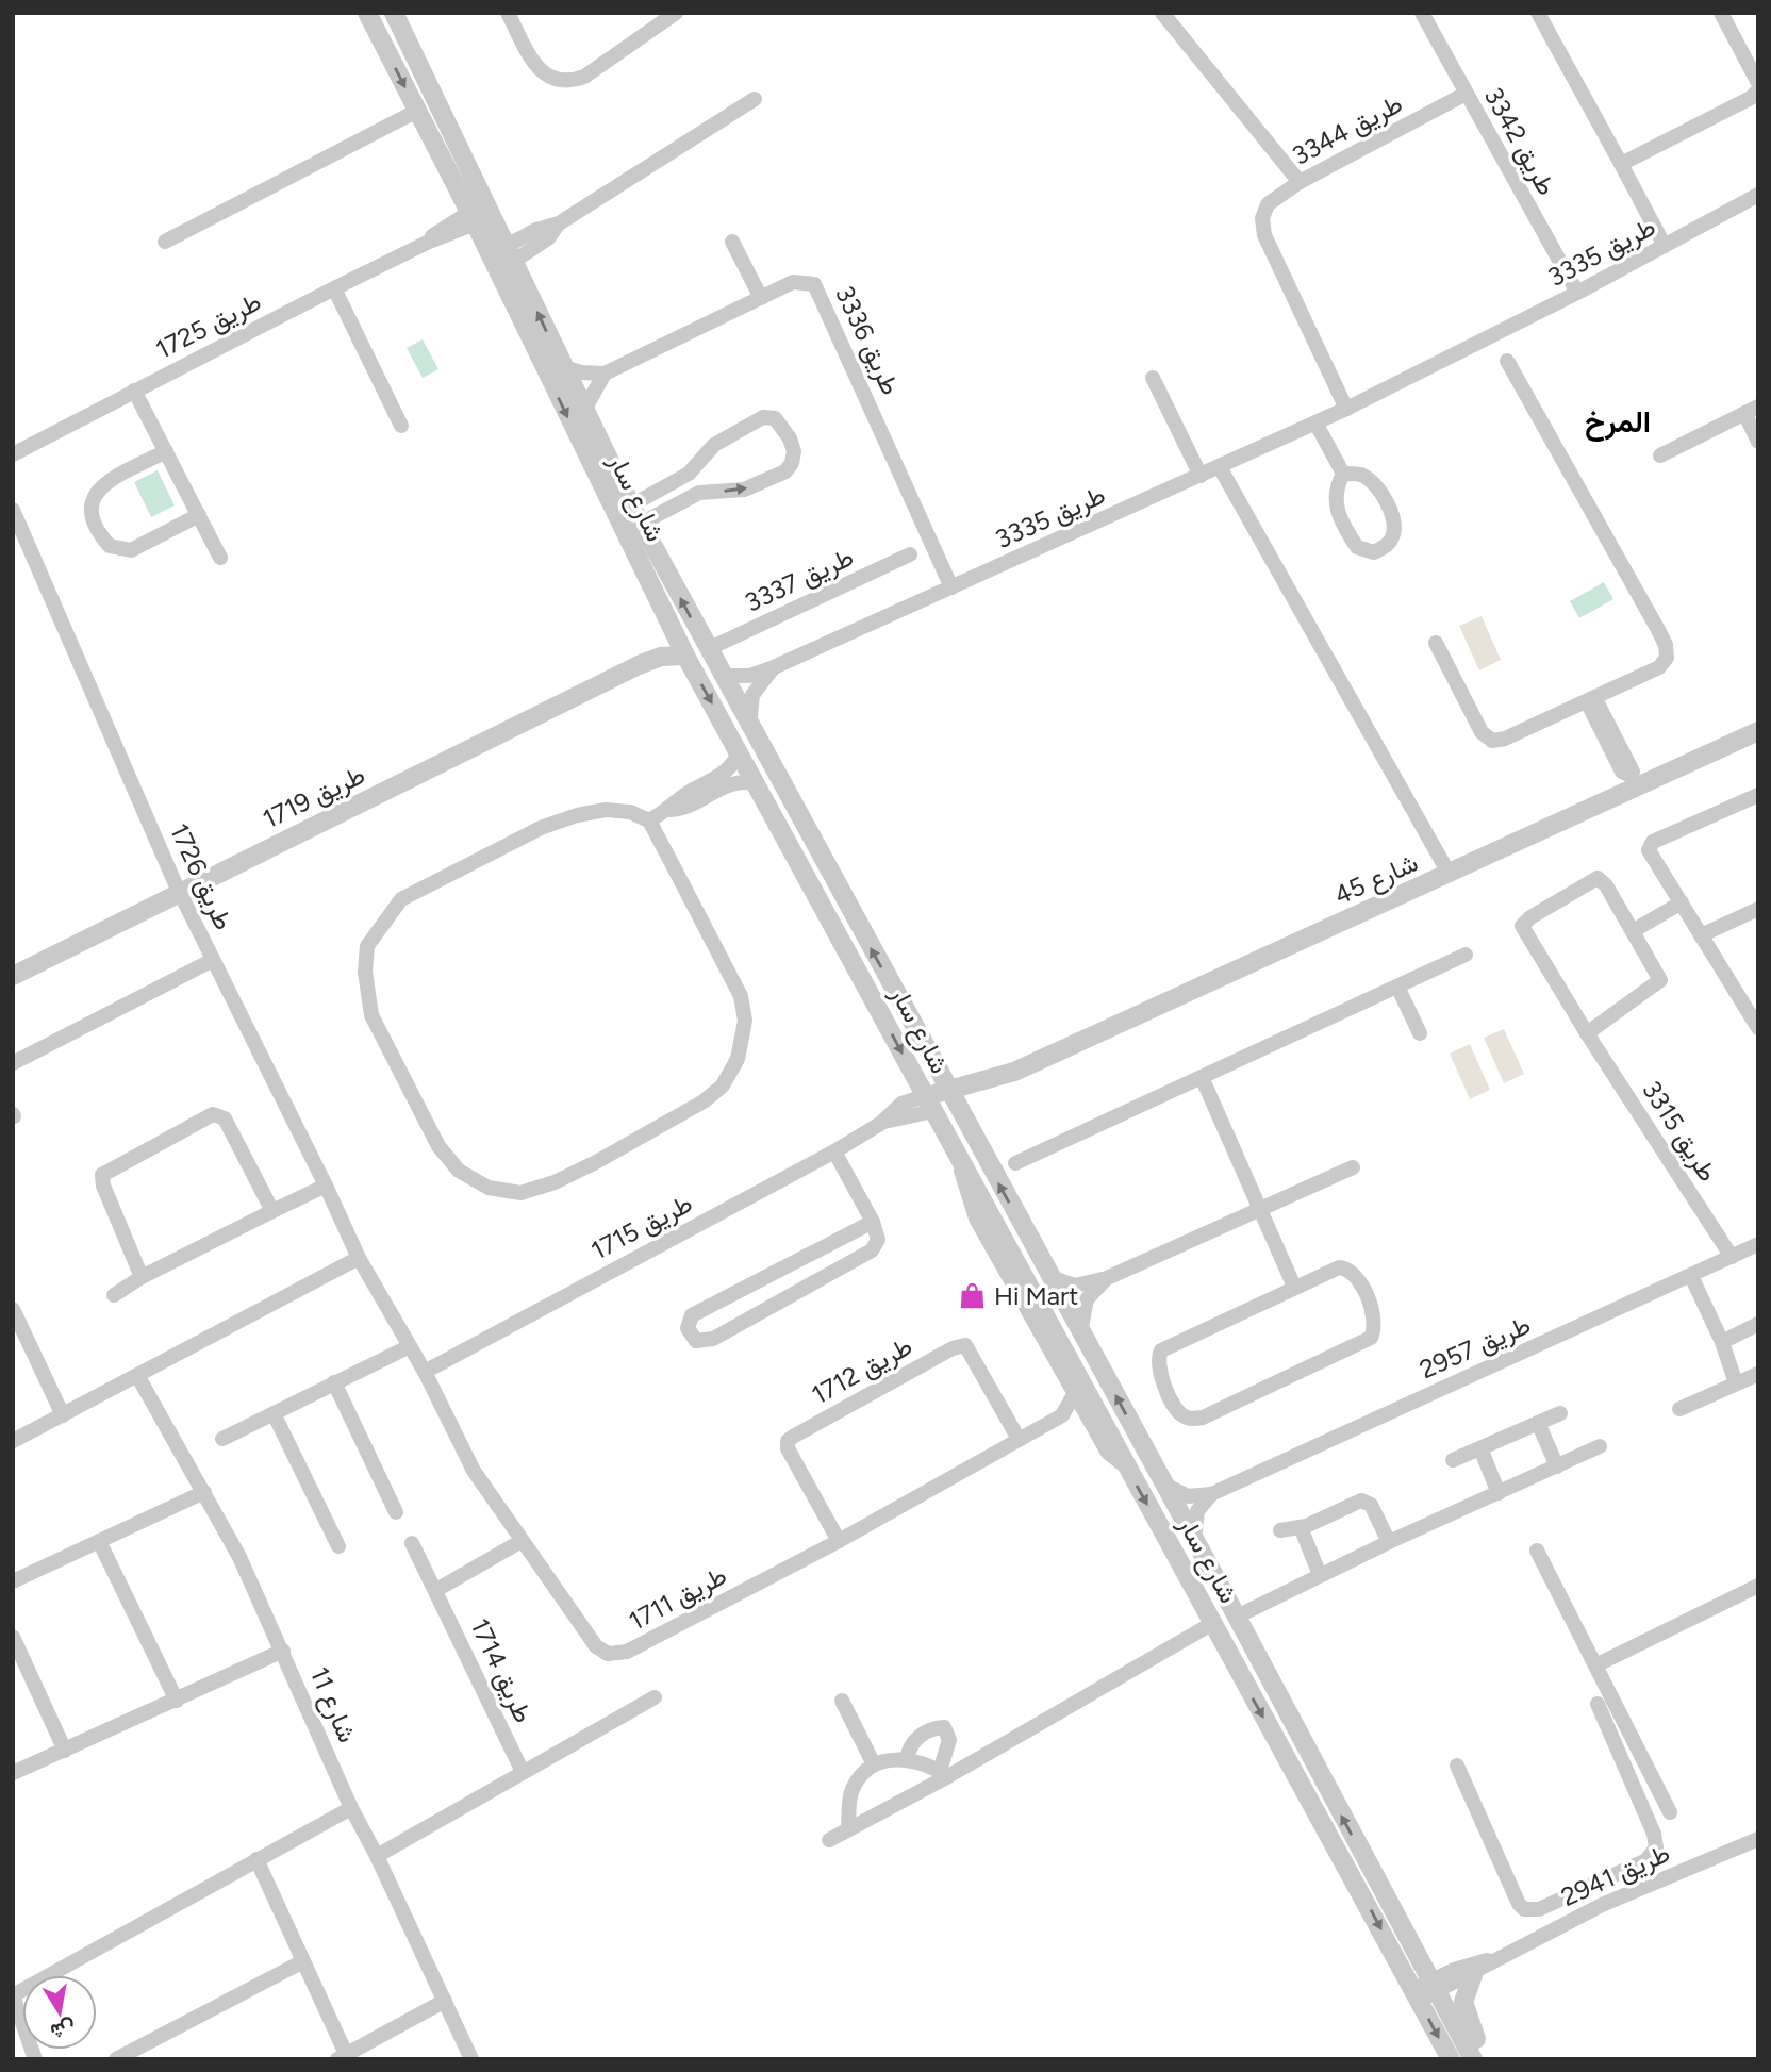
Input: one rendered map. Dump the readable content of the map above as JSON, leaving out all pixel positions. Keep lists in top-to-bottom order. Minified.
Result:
{"streets":{"street":["طريق 3344","طريق 3342","طريق 3335","طريق 1725","طريق 3336","شارع سار","طريق 3337","طريق 1719","طريق 1726","شارع 45","طريق 3315","طريق 1715","طريق 2957","طريق 1712","طريق 1711","طريق 1714","شارع 11","طريق 2941"]},"crossings":[["طريق 3344","طريق 3342"],["طريق 3344","طريق 3335"],["طريق 3342","طريق 3335"],["طريق 3335","طريق 3336"],["طريق 3335","شارع سار"],["طريق 1725","شارع سار"],["شارع سار","طريق 3337"],["شارع سار","طريق 1719"],["شارع سار","شارع 45"],["شارع سار","طريق 1715"],["شارع سار","طريق 2941"],["طريق 1719","طريق 1726"],["طريق 1726","طريق 1711"],["شارع 45","طريق 1715"],["طريق 3315","طريق 2957"],["طريق 1715","طريق 1711"],["طريق 1712","طريق 1711"]],"districts":["المرخ"],"places":{"shop":["Hi Mart"]},"north":"bottom"}
